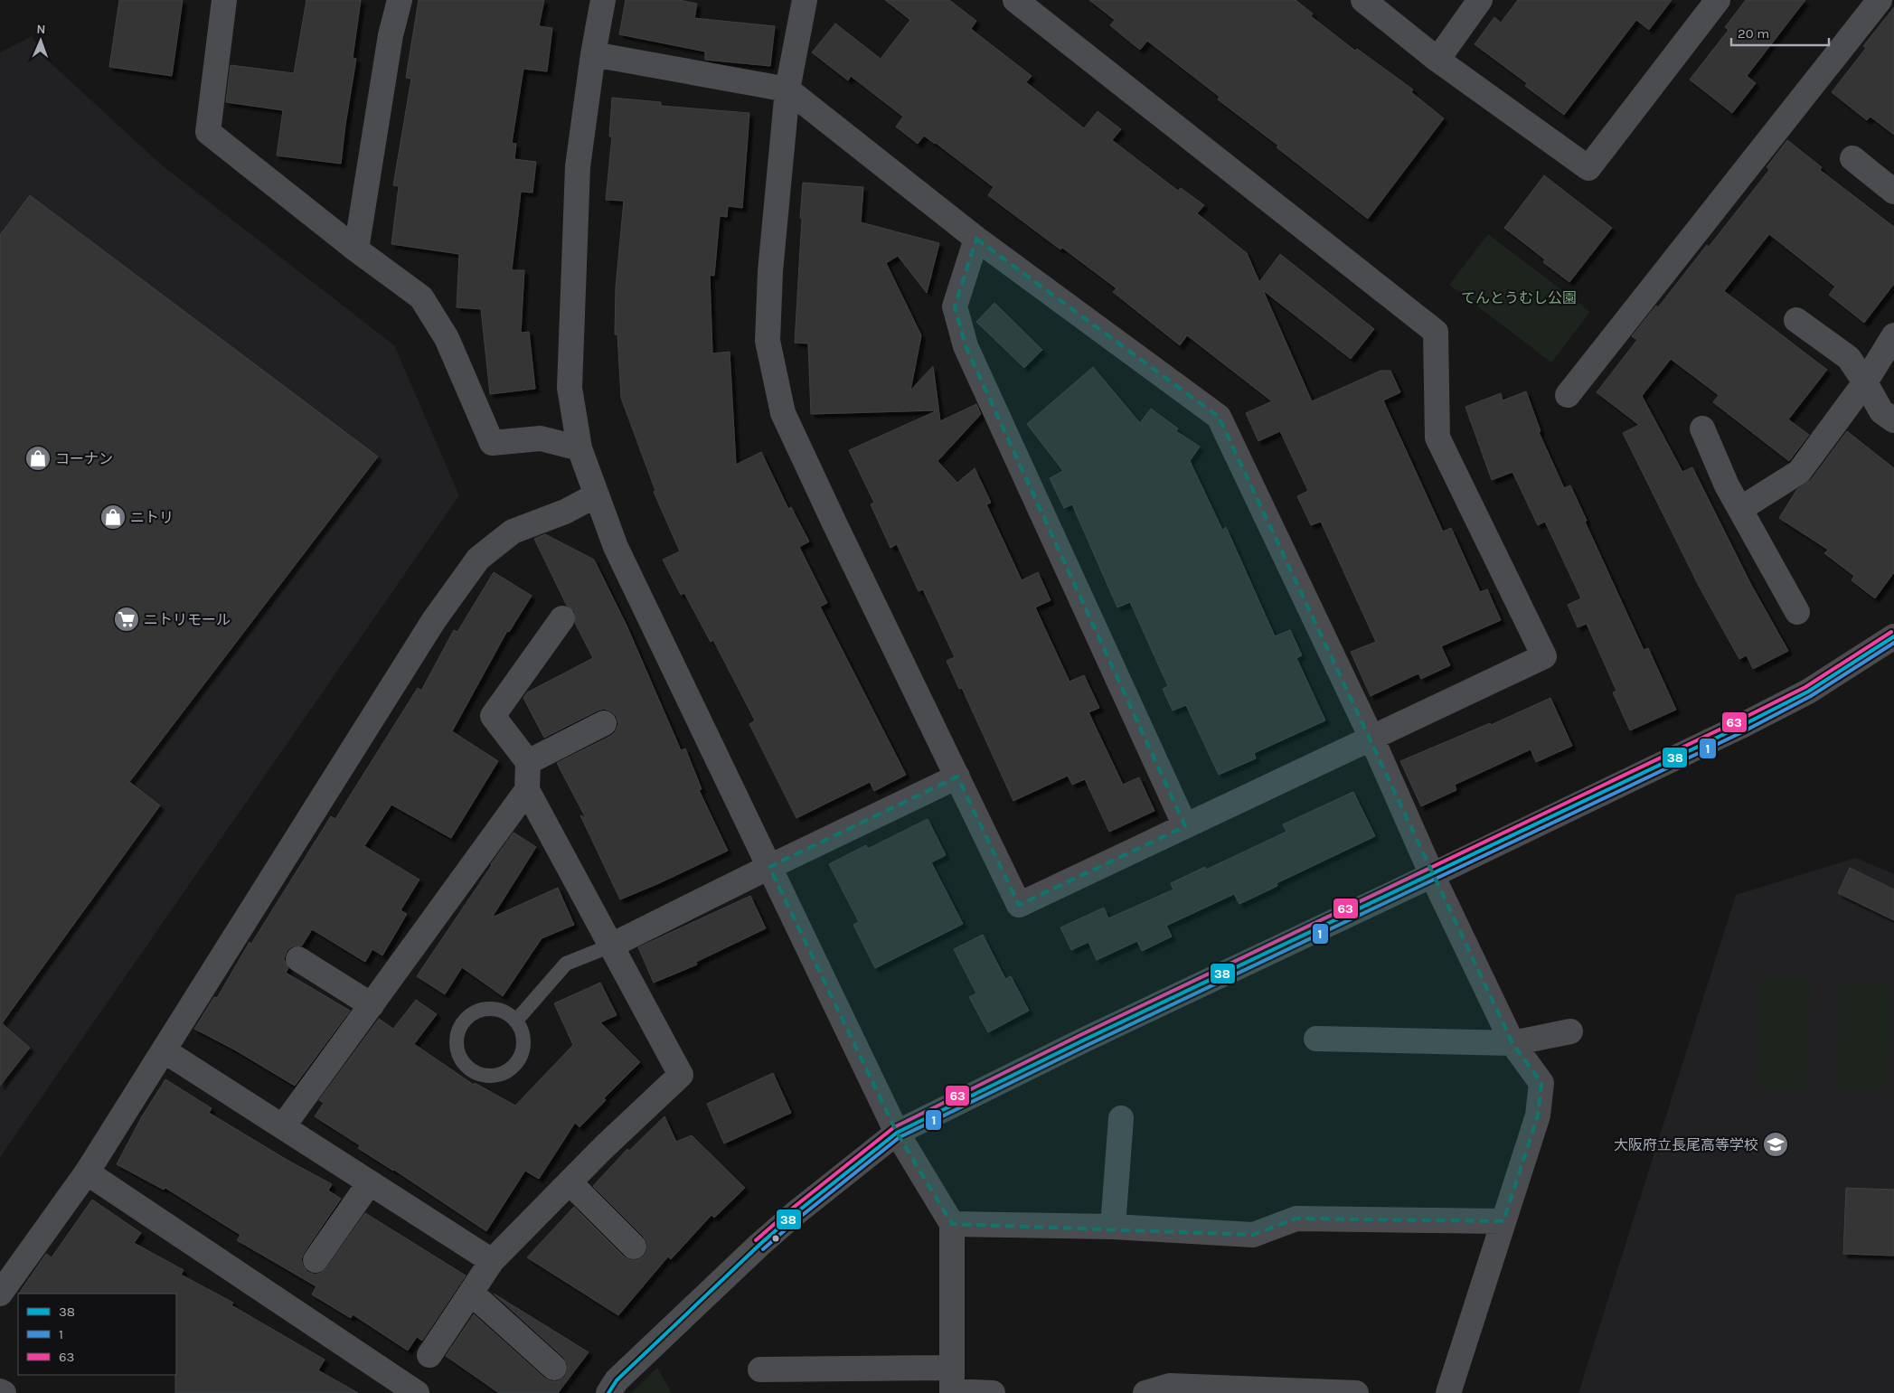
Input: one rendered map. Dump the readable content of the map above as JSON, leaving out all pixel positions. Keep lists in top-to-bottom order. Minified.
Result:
{"parks":["てんとうむし公園"],"places":{"shop":["コーナン","ニトリ"],"supermarket":["ニトリモール"],"school or university":["大阪府立長尾高等学校"]},"lines":["transit line 63","transit line 38","transit line 1"],"legend":["38","1","63"],"scale_bar":"20 m","north":"top"}
